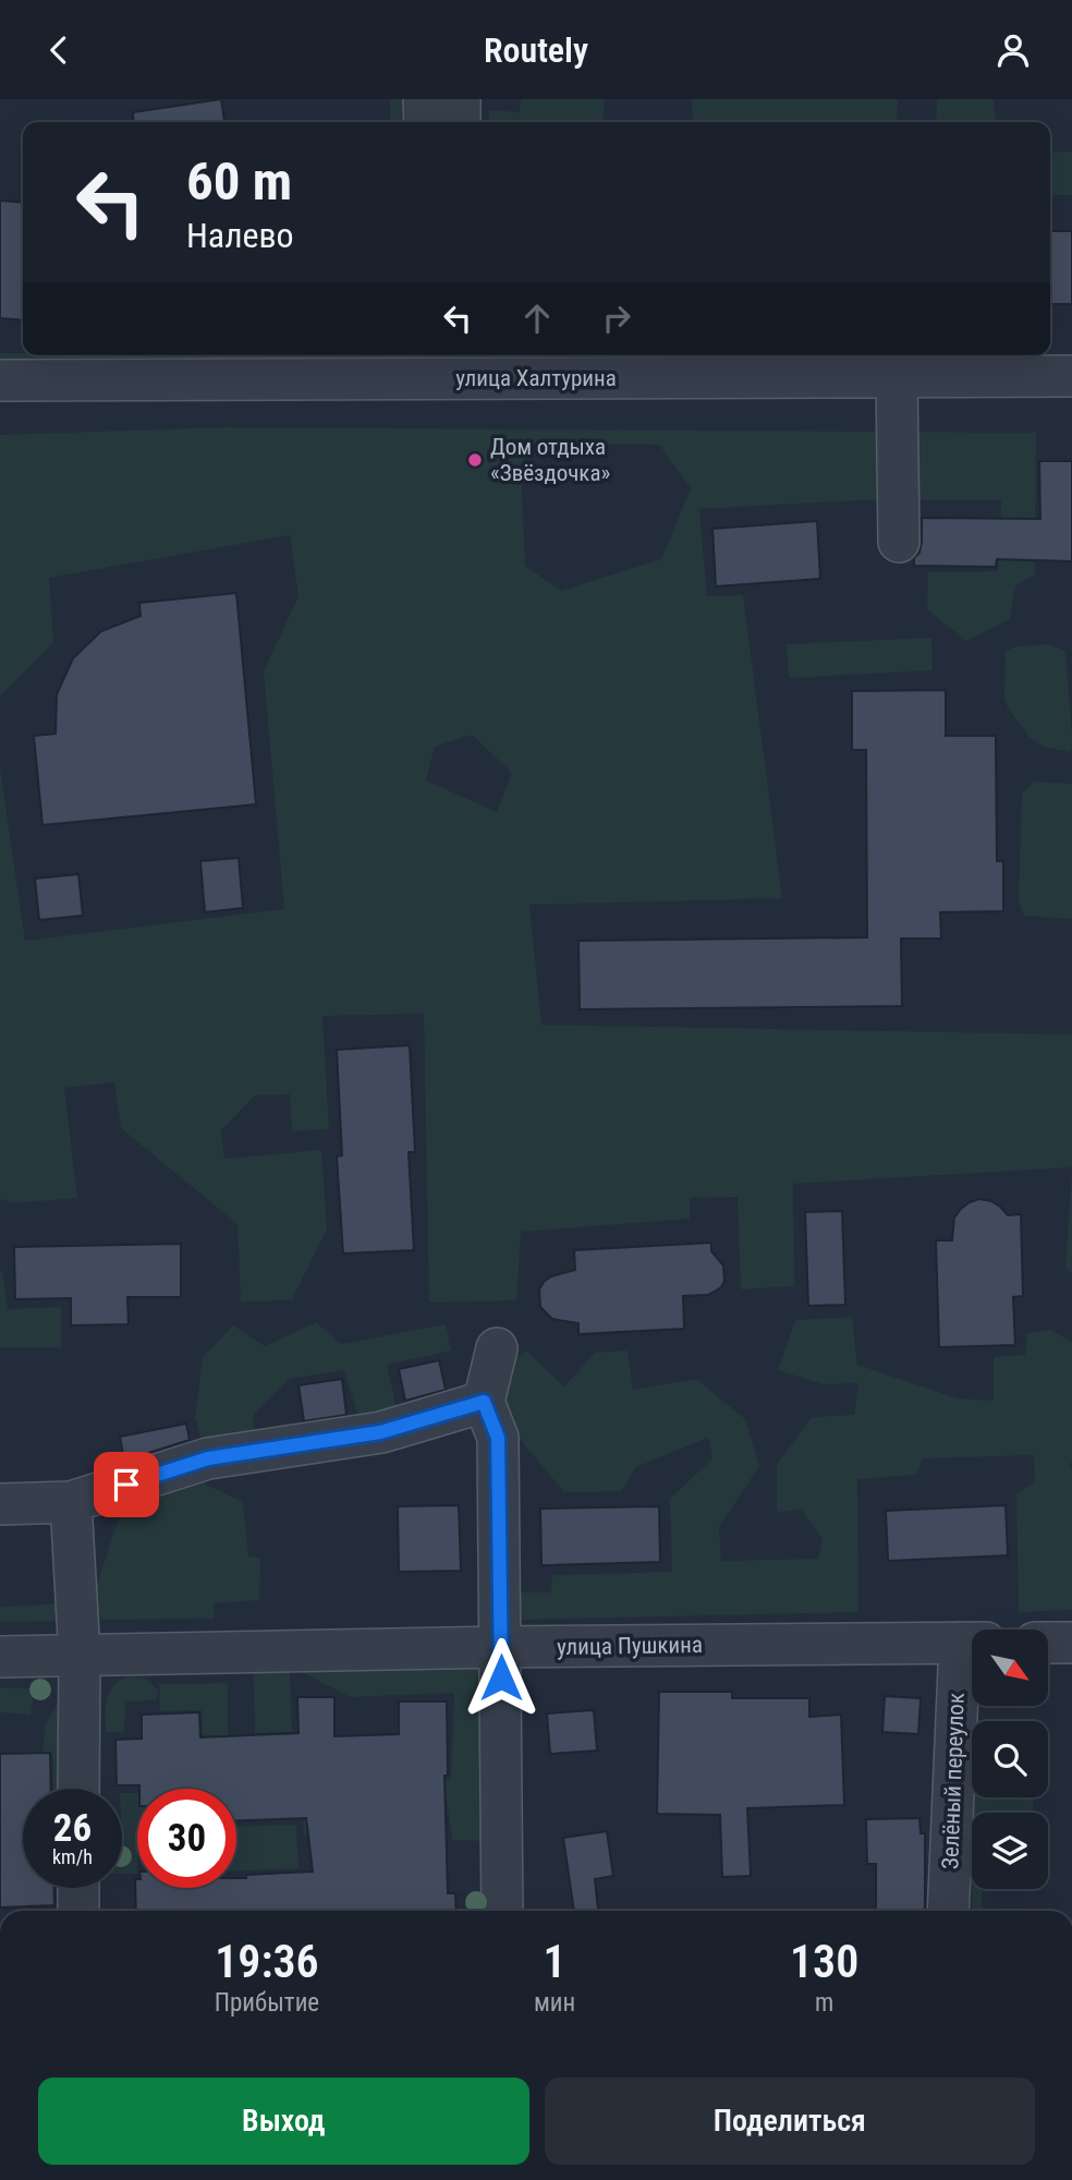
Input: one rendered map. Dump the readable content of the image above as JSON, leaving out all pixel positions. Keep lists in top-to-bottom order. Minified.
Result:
{"streets":{"street":["улица Халтурина","улица Пушкина","Зелёный переулок"]},"places":["Дом отдыха «Звёздочка»"],"north":"bottom right","page":{"header":"Routely","turn":["60 m","Налево"],"speed":"26 km/h","limit":"30","eta":["19:36","Прибытие","1","мин","130","m"],"buttons":["Выход","Поделиться"]}}
